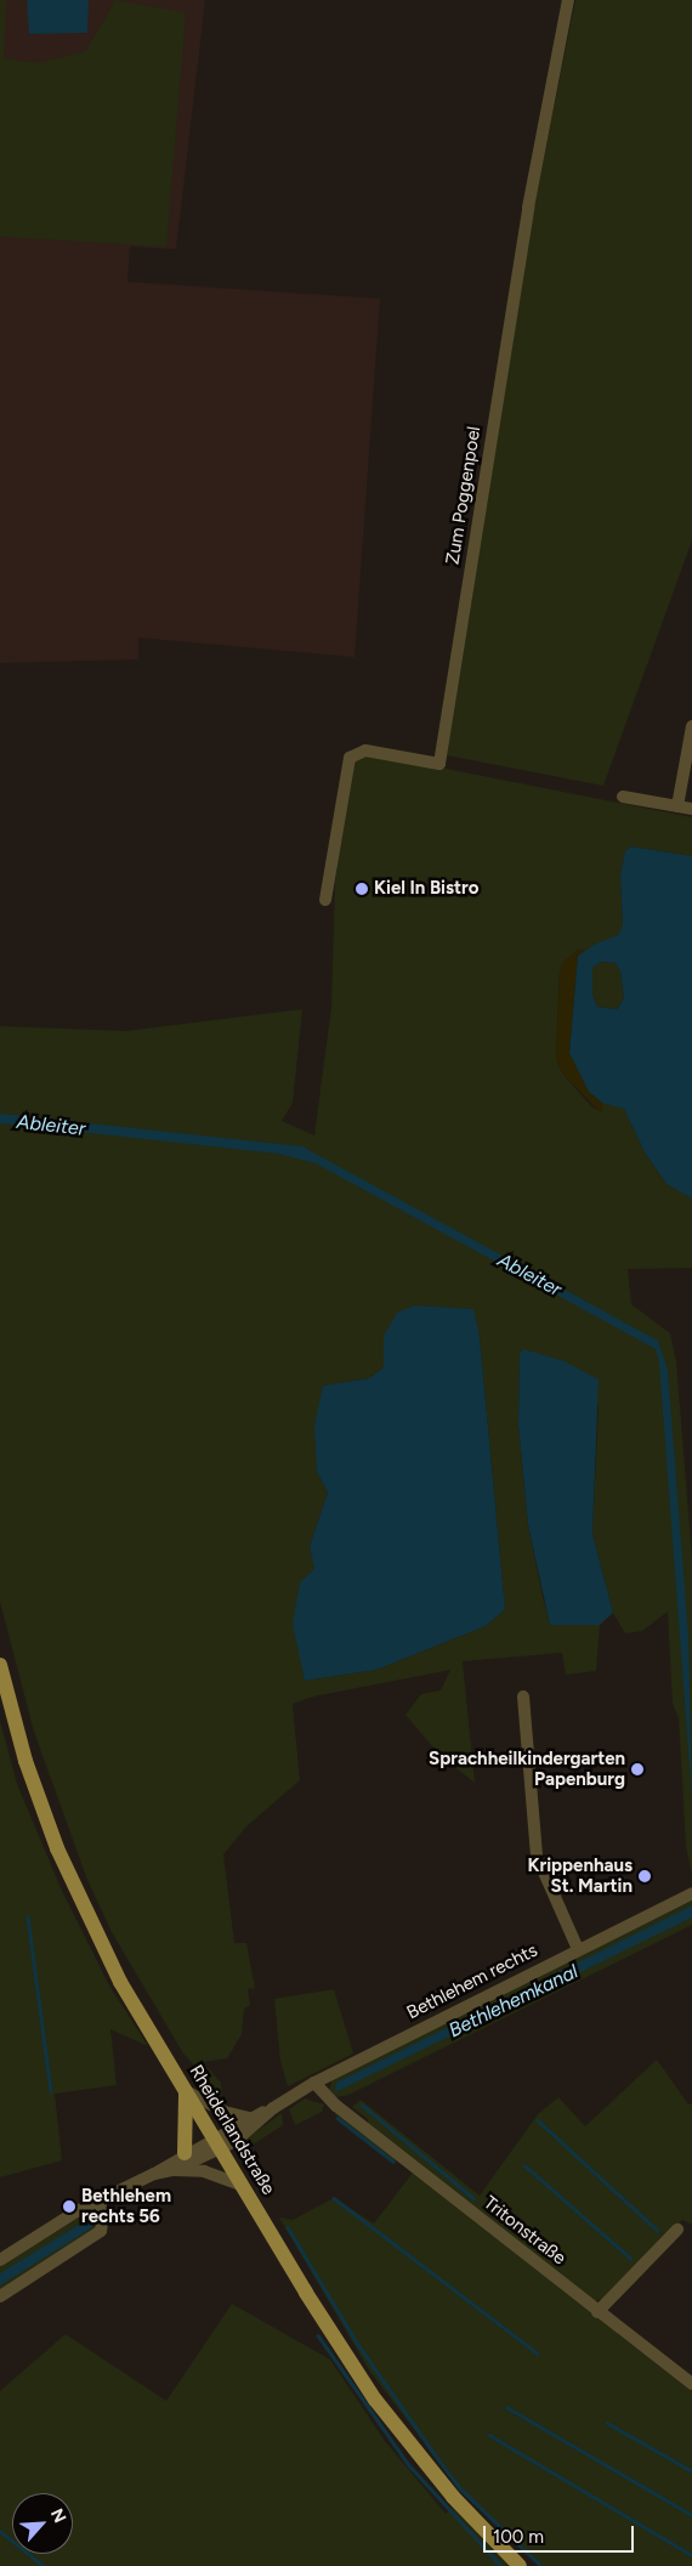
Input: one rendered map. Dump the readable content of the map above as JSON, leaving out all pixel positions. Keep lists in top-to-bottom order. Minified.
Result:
{"streets":{"main road":["Rheiderlandstraße"],"street":["Zum Poggenpoel","Bethlehem rechts","Tritonstraße"]},"crossings":[["Bethlehem rechts","Rheiderlandstraße"],["Bethlehem rechts","Tritonstraße"]],"water":["Ableiter","Bethlehemkanal"],"places":["Kiel In Bistro","Sprachheilkindergarten Papenburg","Krippenhaus St. Martin","Bethlehem rechts 56"],"scale_bar":"100 m","north":"top right"}
